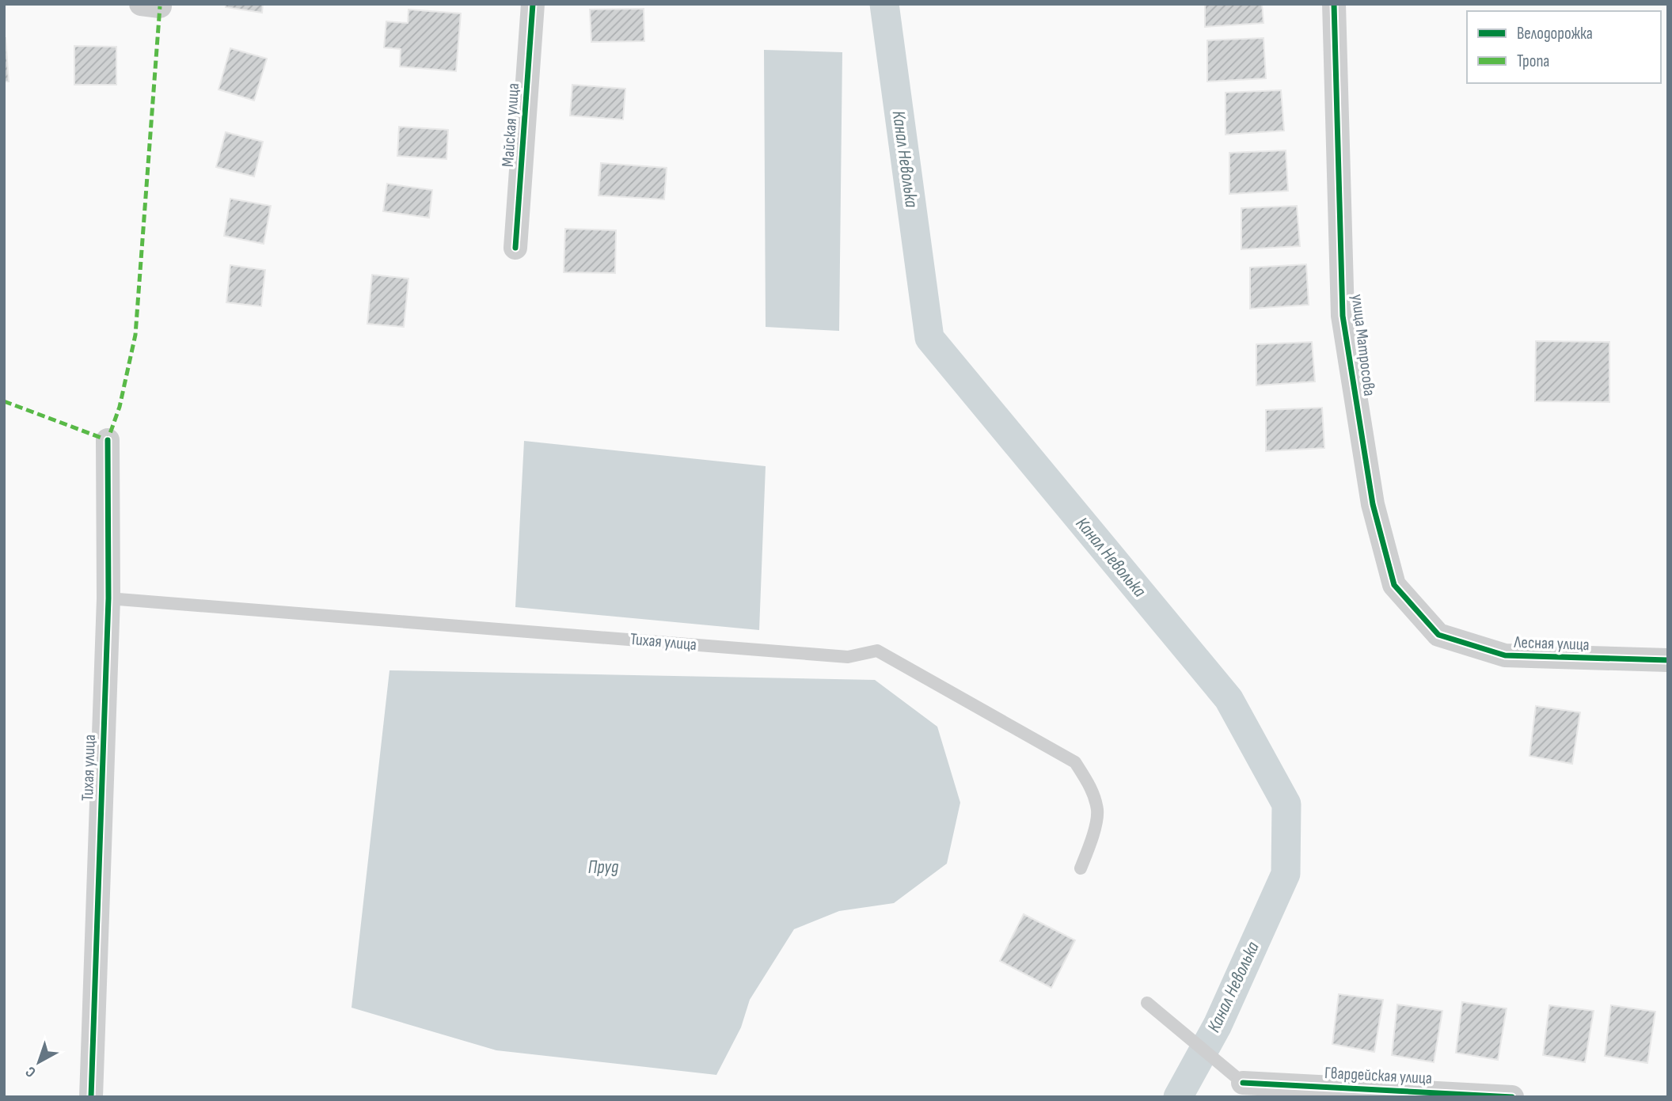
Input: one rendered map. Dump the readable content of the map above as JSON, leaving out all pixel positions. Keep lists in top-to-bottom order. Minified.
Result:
{"streets":{"street":["Майская улица","улица Матросова","Тихая улица","Лесная улица","Гвардейская улица"]},"crossings":[["улица Матросова","Лесная улица"]],"water":["Канал Неволька","Пруд"],"legend":["Велодорожка","Тропа"],"north":"bottom left"}
